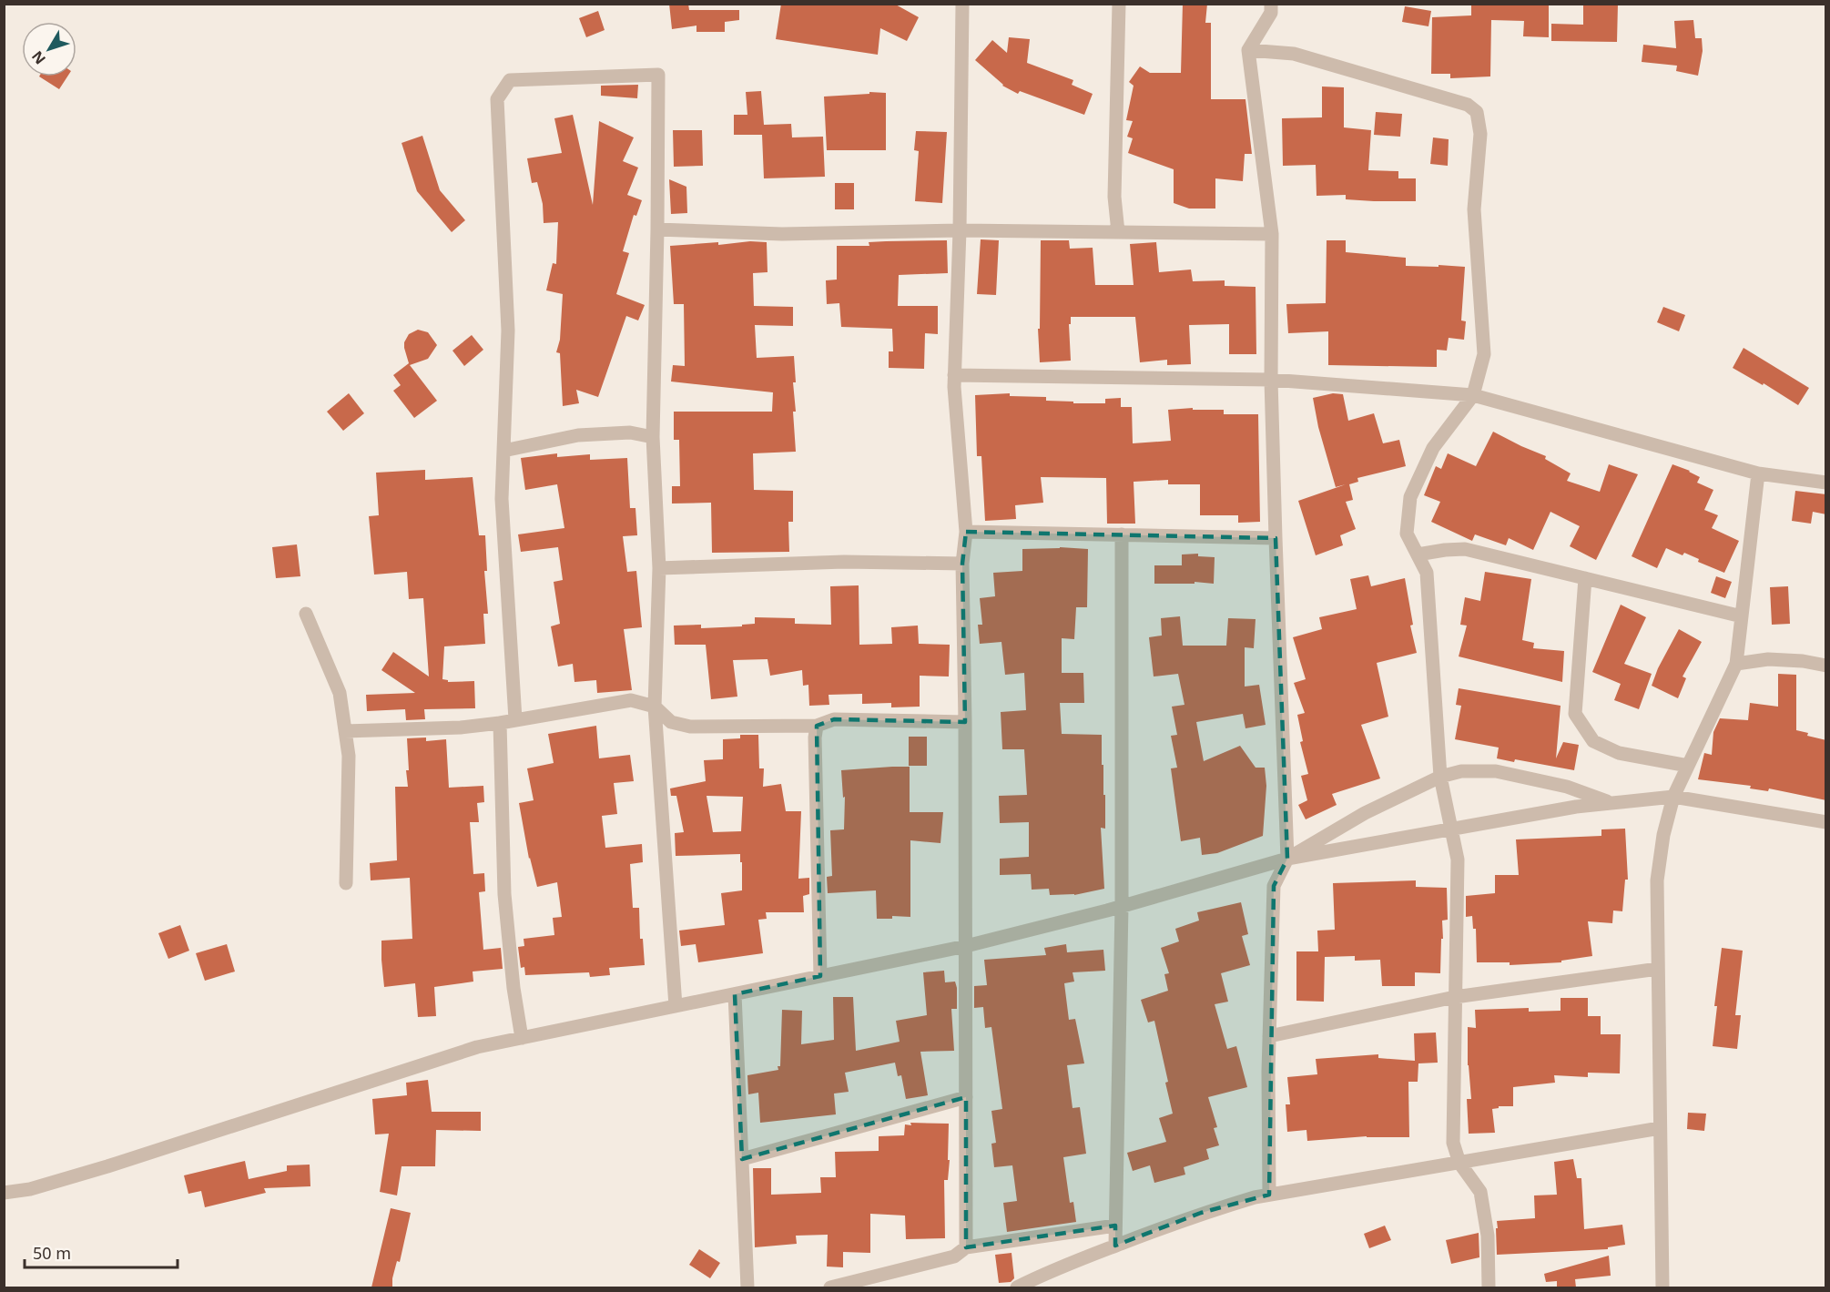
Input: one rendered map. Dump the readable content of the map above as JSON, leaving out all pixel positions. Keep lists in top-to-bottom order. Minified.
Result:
{"scale_bar":"50 m","north":"bottom left"}
